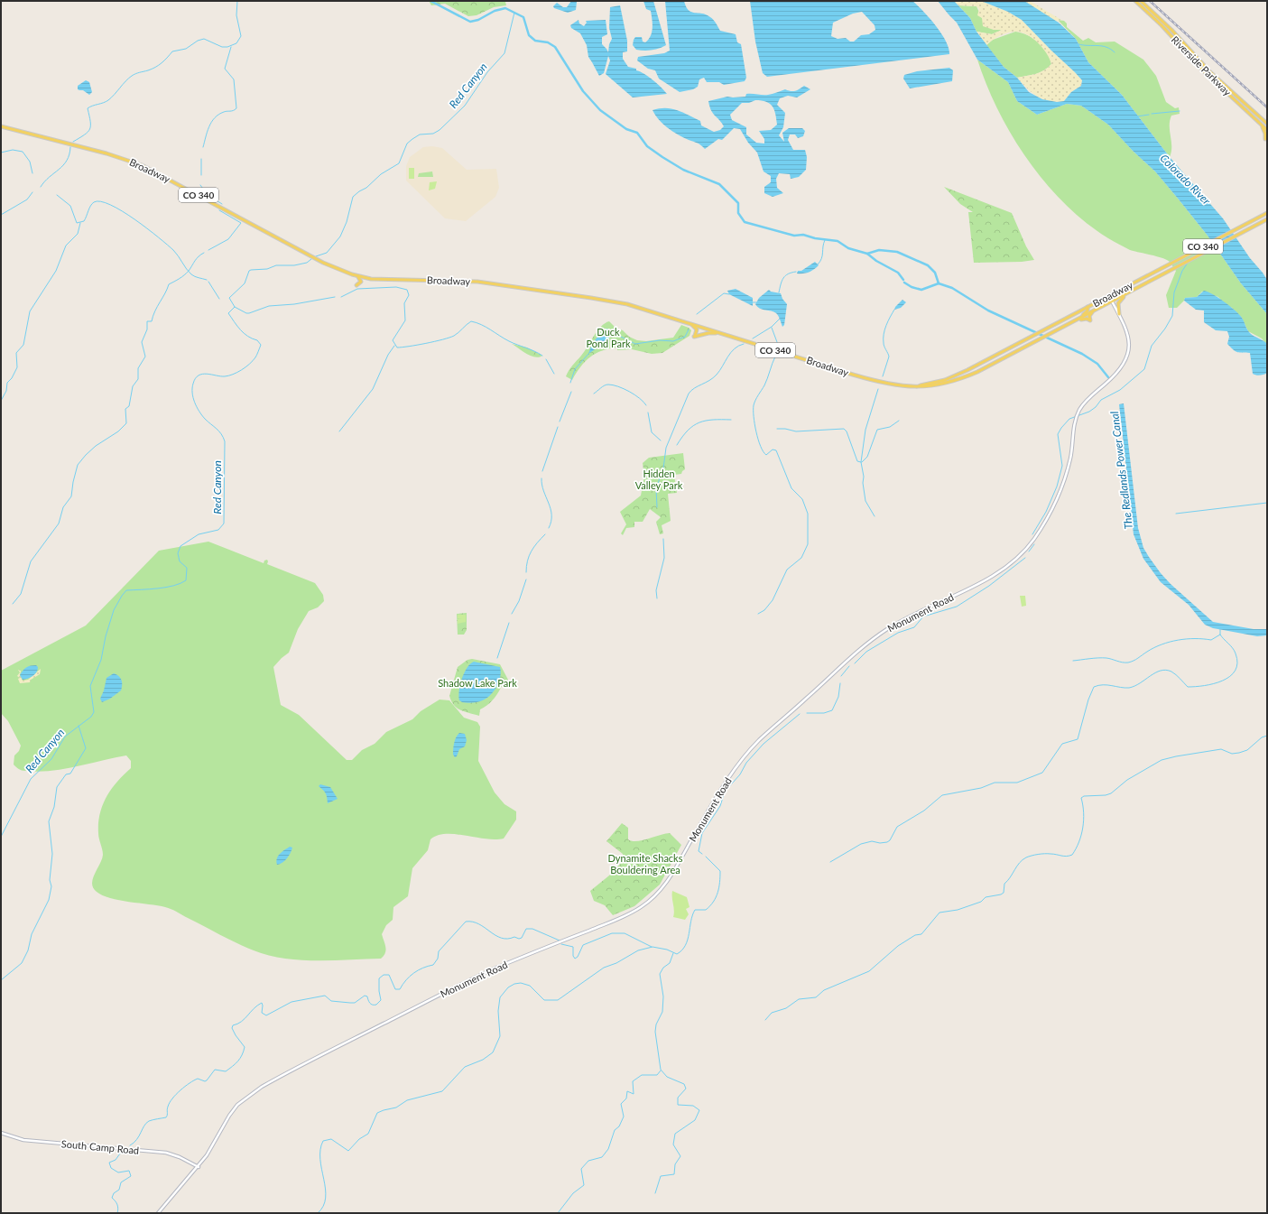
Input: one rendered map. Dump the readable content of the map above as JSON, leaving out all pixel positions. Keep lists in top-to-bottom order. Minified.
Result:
{"streets":{"main road":["Riverside Parkway","Broadway","CO 340","Monument Road","South Camp Road"]},"crossings":[["Broadway","Monument Road"],["Monument Road","South Camp Road"]],"water":["Red Canyon","Colorado River","The Redlands Power Canal"],"parks":["Duck Pond Park","Hidden Valley Park","Shadow Lake Park","Dynamite Shacks Bouldering Area"]}
